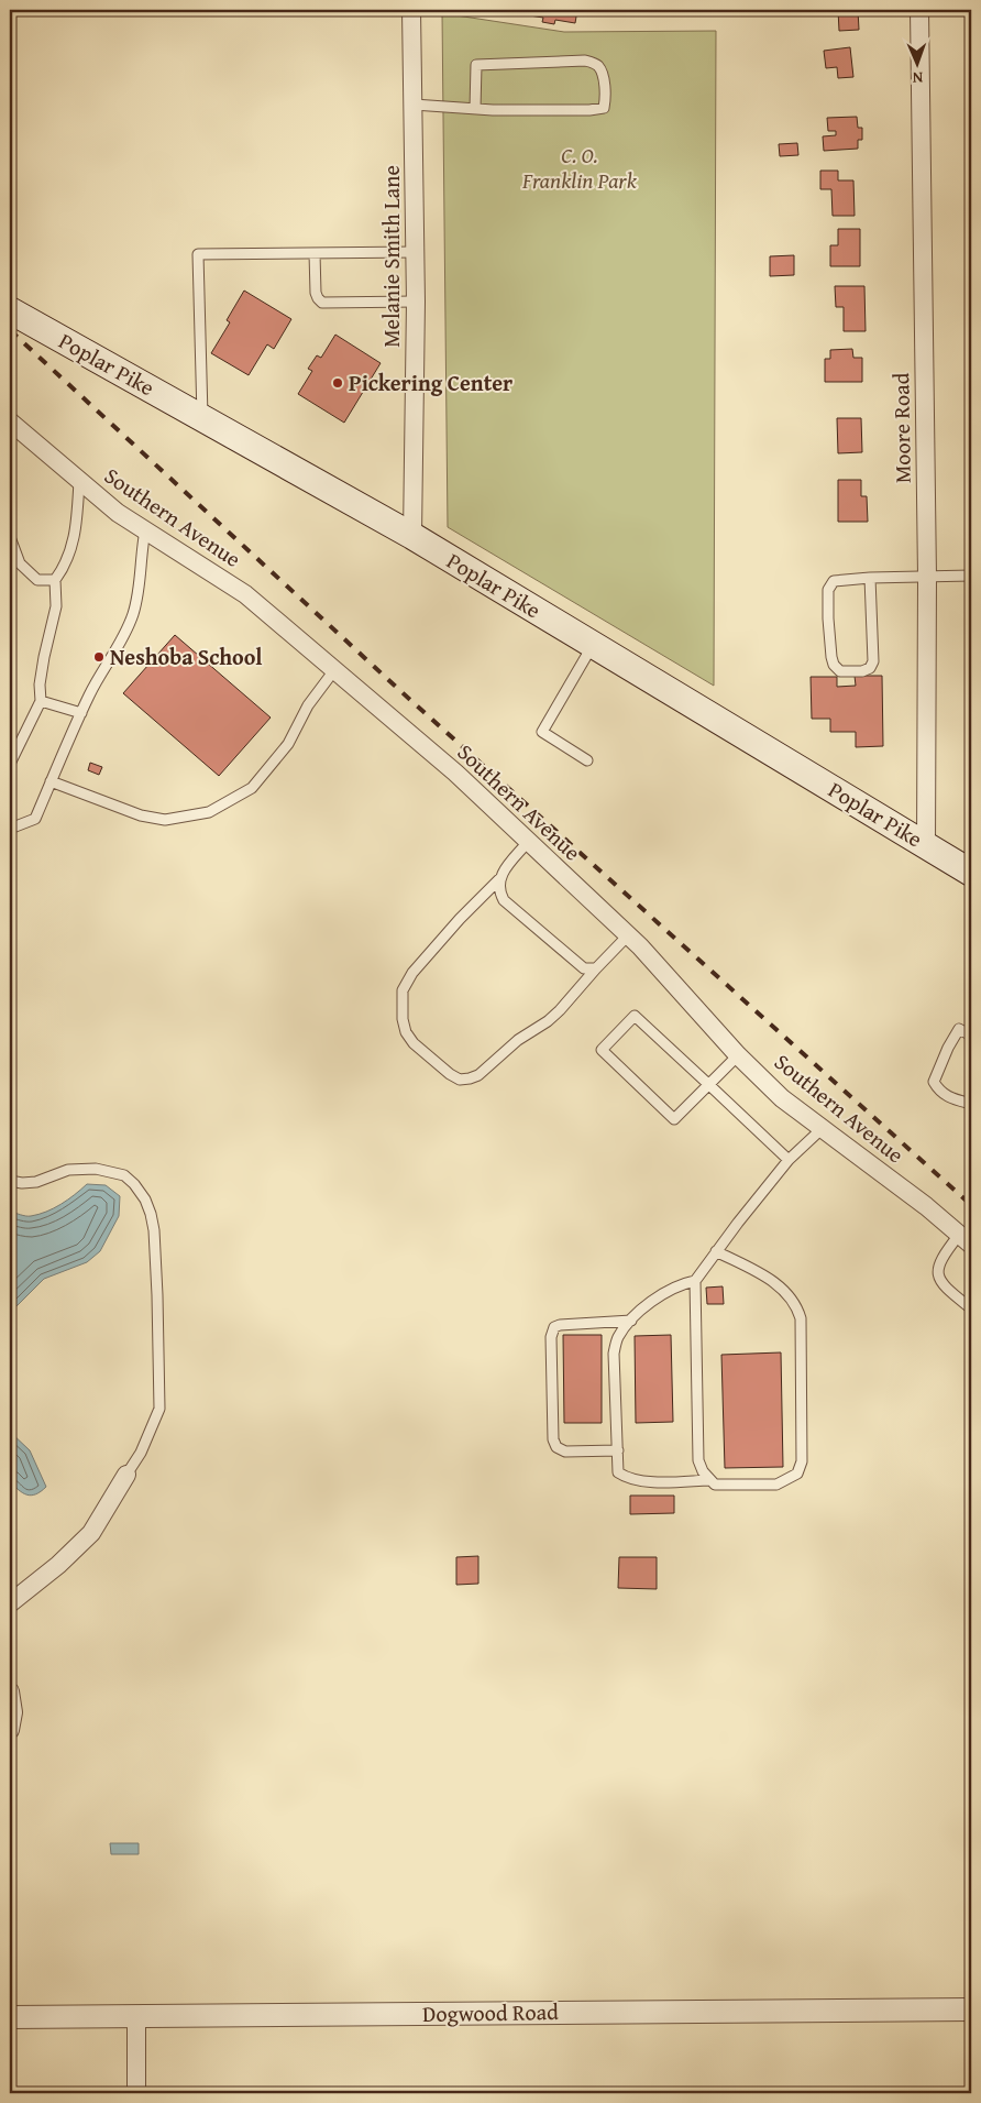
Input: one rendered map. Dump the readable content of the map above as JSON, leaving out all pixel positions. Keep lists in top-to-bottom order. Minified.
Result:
{"streets":{"main road":["Poplar Pike"],"street":["Melanie Smith Lane","Moore Road","Southern Avenue","Dogwood Road"]},"crossings":[["Melanie Smith Lane","Poplar Pike"],["Poplar Pike","Moore Road"]],"parks":["C. O. Franklin Park"],"places":["Pickering Center","Neshoba School"],"north":"bottom"}
